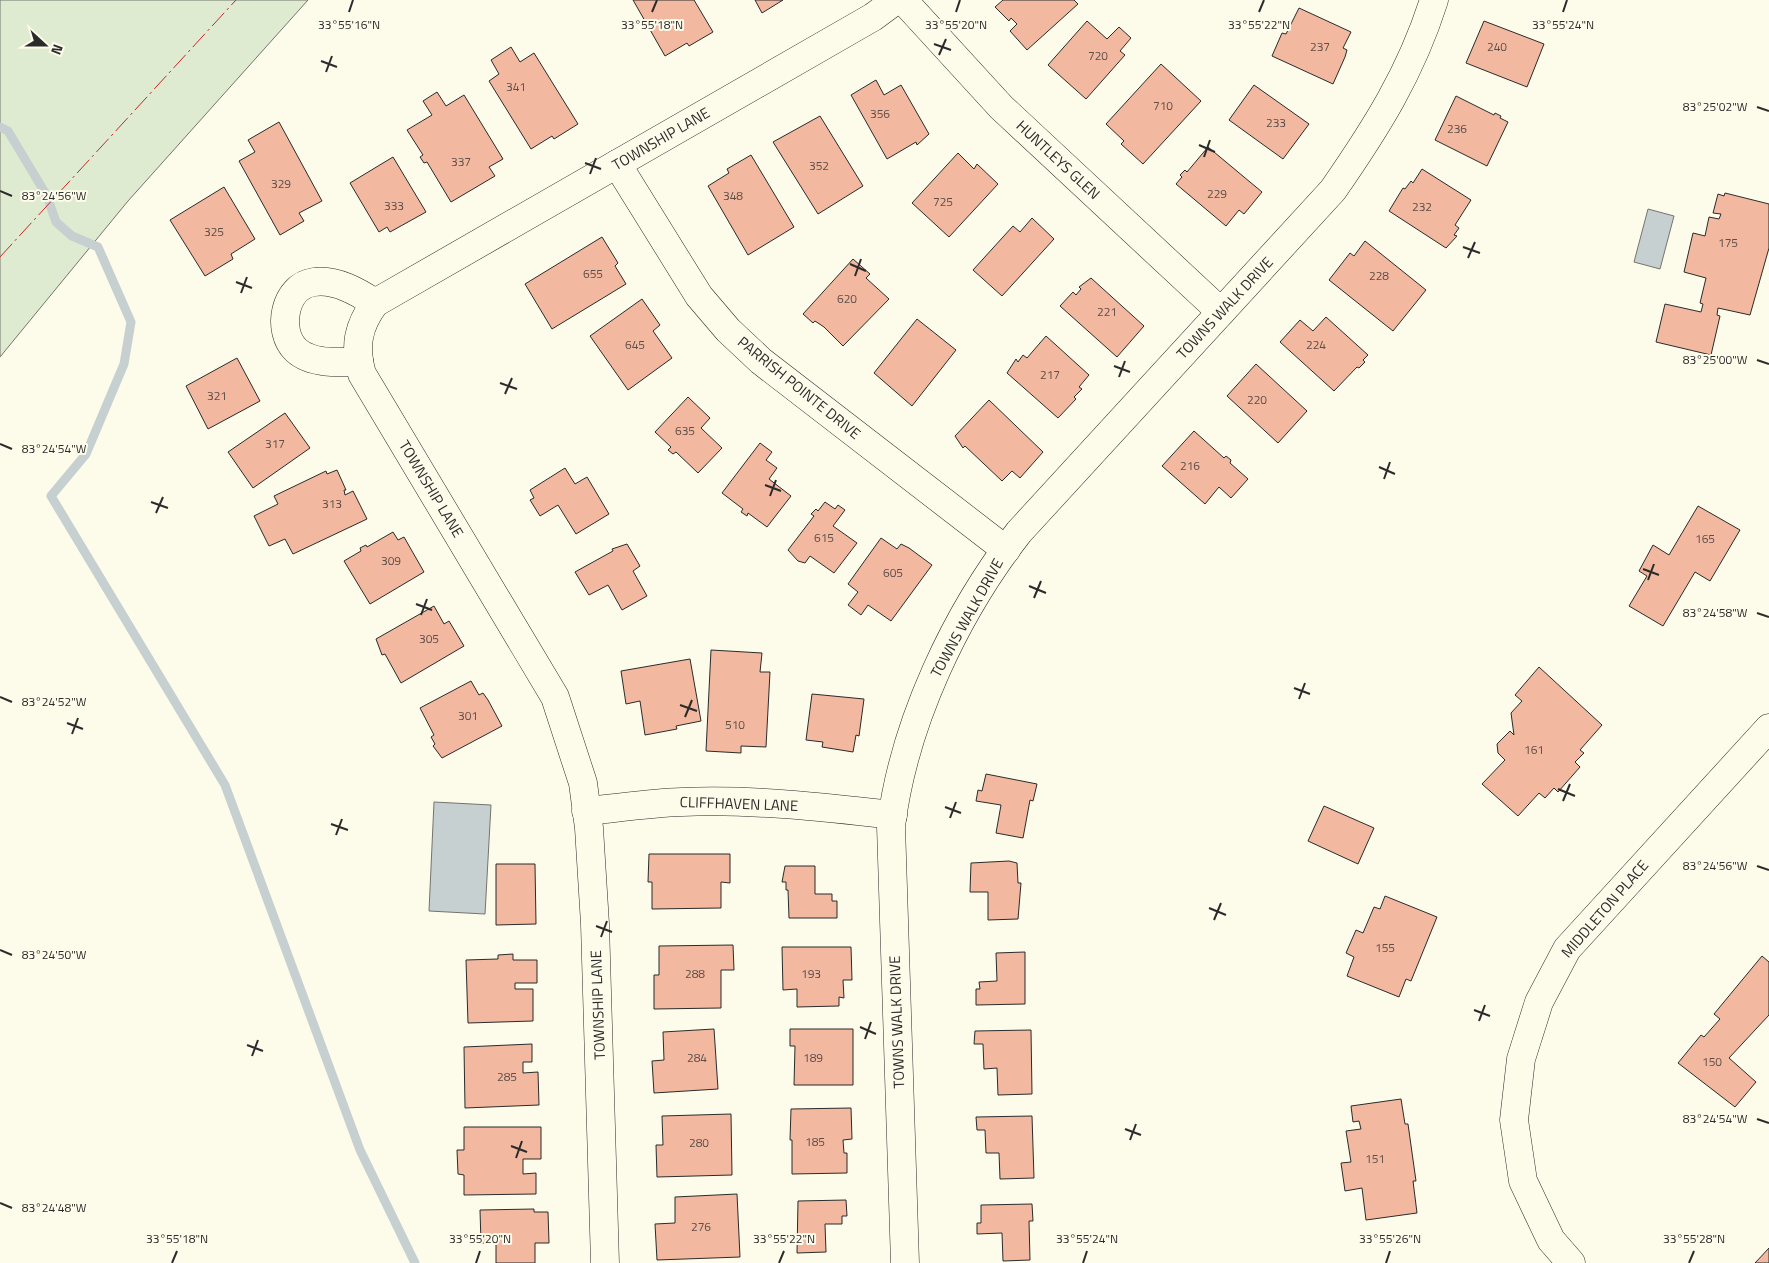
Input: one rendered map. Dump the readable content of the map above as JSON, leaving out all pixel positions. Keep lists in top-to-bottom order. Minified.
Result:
{"streets":{"street":["TOWNSHIP LANE","HUNTLEYS GLEN","TOWNS WALK DRIVE","PARRISH POINTE DRIVE","CLIFFHAVEN LANE","MIDDLETON PLACE"]},"crossings":[["TOWNSHIP LANE","PARRISH POINTE DRIVE"],["TOWNSHIP LANE","CLIFFHAVEN LANE"],["HUNTLEYS GLEN","TOWNS WALK DRIVE"],["TOWNS WALK DRIVE","PARRISH POINTE DRIVE"],["TOWNS WALK DRIVE","CLIFFHAVEN LANE"]],"house_numbers":["237","240","720","341","710","356","233","236","337","352","329","229","348","725","333","232","325","175","655","228","620","221","645","224","217","321","220","635","317","216","313","615","165","309","605","305","301","510","161","155","288","193","284","189","150","285","185","280","151","276"],"north":"right","coordinates":["33°55'16\"N","33°55'18\"N","33°55'20\"N","33°55'22\"N","33°55'24\"N","83°25'02\"W","83°24'56\"W","83°25'00\"W","83°24'54\"W","83°24'58\"W","83°24'52\"W","83°24'50\"W","83°24'48\"W","33°55'26\"N","33°55'28\"N"]}
